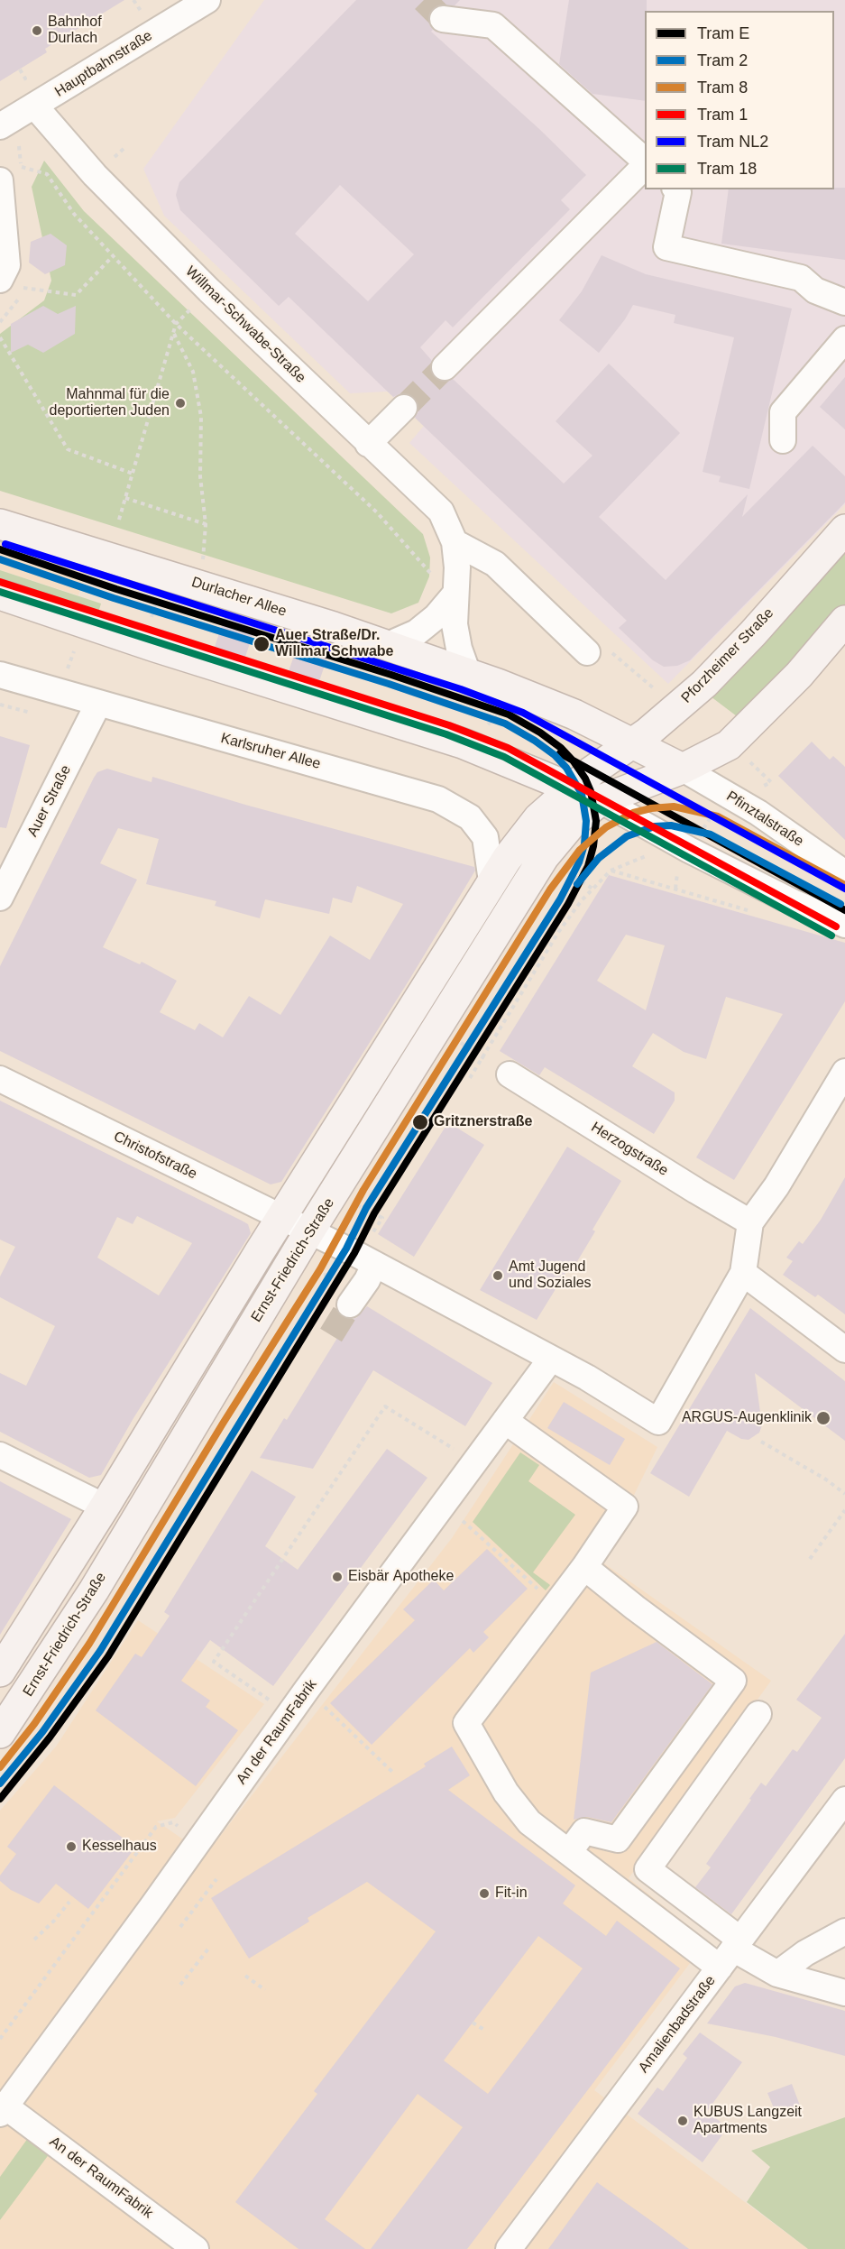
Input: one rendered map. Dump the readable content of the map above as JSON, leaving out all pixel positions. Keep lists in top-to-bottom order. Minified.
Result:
{"streets":{"main road":["Durlacher Allee","Pforzheimer Straße","Ernst-Friedrich-Straße"],"street":["Hauptbahnstraße","Willmar-Schwabe-Straße","Karlsruher Allee","Auer Straße","Pfinztalstraße","Herzogstraße","Christofstraße","An der RaumFabrik","Amalienbadstraße"]},"crossings":[["Hauptbahnstraße","Willmar-Schwabe-Straße"],["Willmar-Schwabe-Straße","Durlacher Allee"],["Durlacher Allee","Pforzheimer Straße"],["Durlacher Allee","Pfinztalstraße"],["Karlsruher Allee","Auer Straße"],["Christofstraße","Ernst-Friedrich-Straße"]],"places":["Bahnhof Durlach","Mahnmal für die deportierten Juden","Auer Straße/Dr. Willmar Schwabe","Gritznerstraße","Amt Jugend und Soziales","ARGUS-Augenklinik","Eisbär Apotheke","Kesselhaus","Fit-in","KUBUS Langzeit Apartments"],"lines":["tram line NL2","tram line E","tram line 2","tram line 1","tram line 18","tram line 8"],"legend":["Tram E","Tram 2","Tram 8","Tram 1","Tram NL2","Tram 18"]}
